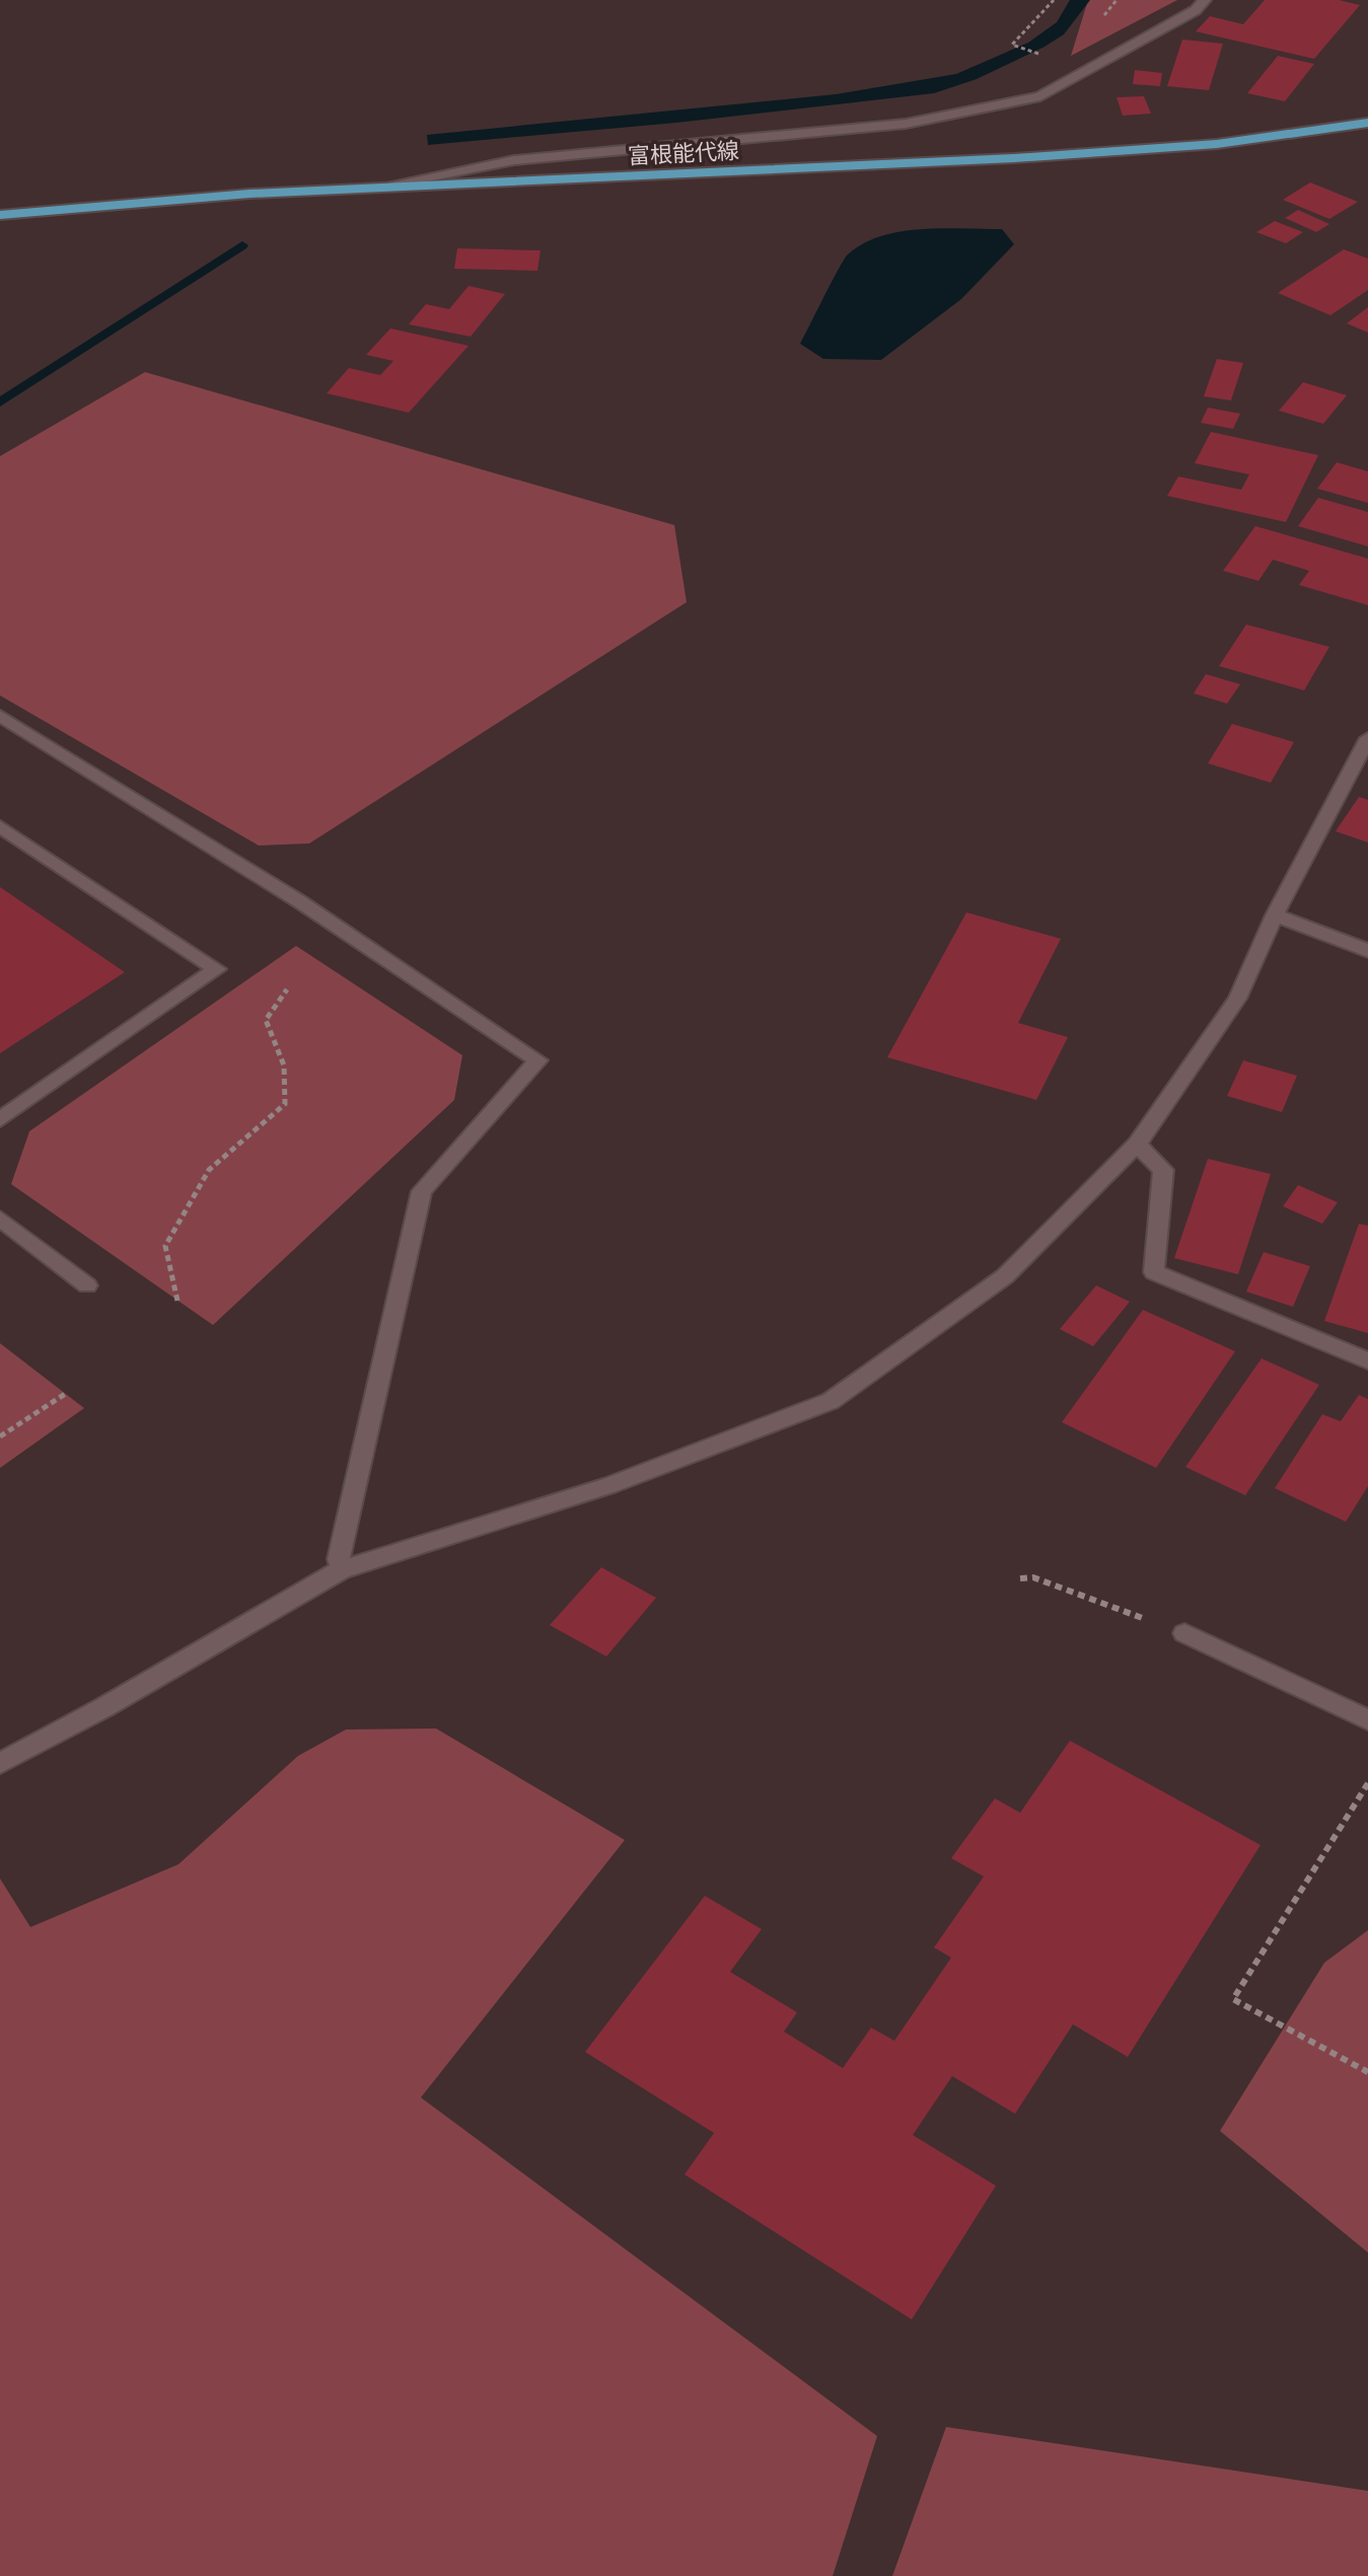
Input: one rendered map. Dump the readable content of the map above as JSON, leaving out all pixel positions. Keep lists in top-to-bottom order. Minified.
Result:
{"streets":{"main road":["富根能代線"]}}
